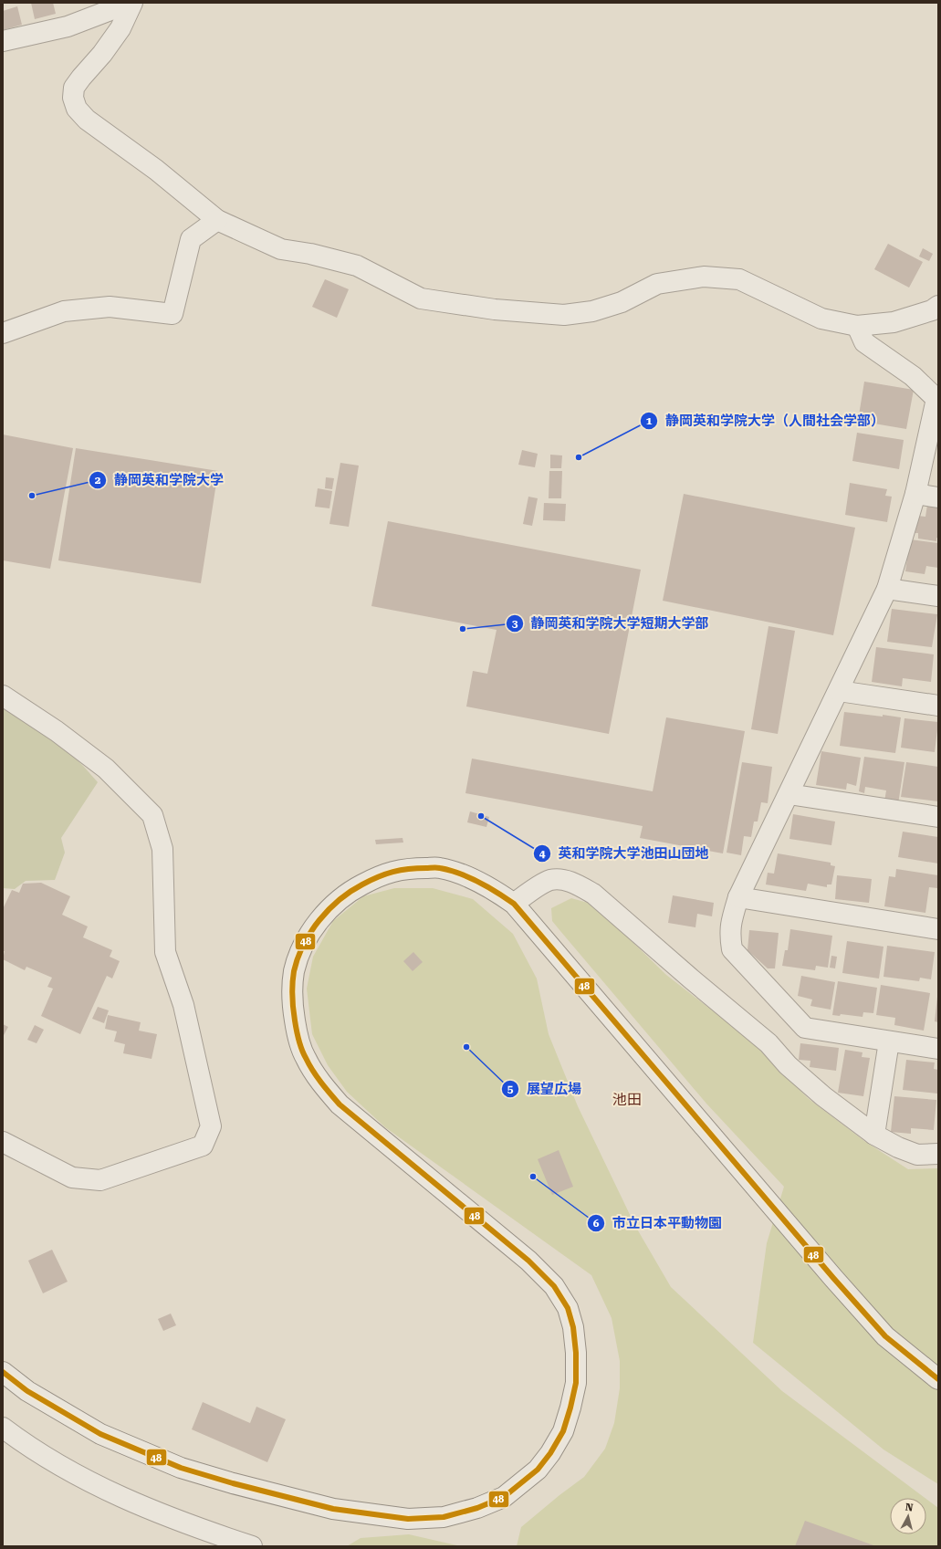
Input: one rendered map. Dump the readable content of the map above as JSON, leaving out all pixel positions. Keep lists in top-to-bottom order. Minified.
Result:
{"districts":["池田"],"places":["静岡英和学院大学（人間社会学部）","静岡英和学院大学","静岡英和学院大学短期大学部","英和学院大学池田山団地","展望広場","市立日本平動物園"],"lines":["transit line 48"],"north":"top"}
